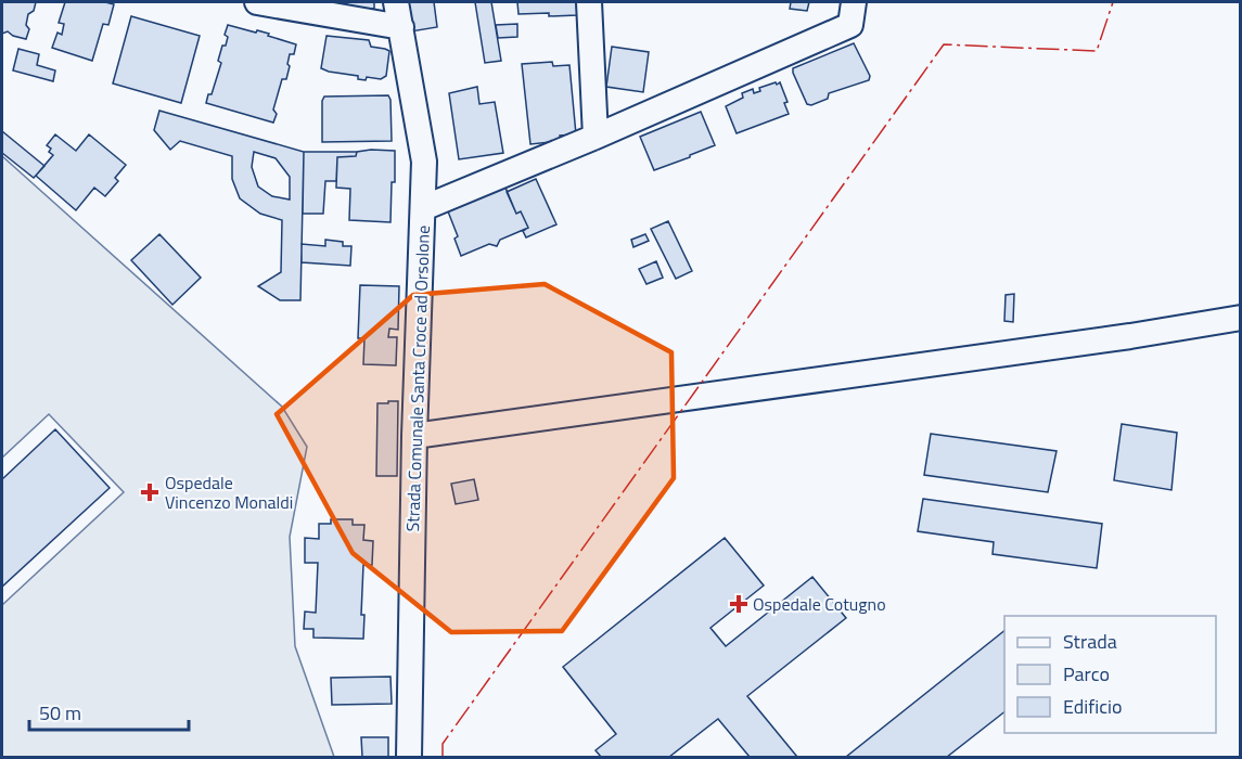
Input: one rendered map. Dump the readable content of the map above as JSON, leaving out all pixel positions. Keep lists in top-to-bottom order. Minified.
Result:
{"streets":{"street":["Strada Comunale Santa Croce ad Orsolone"]},"places":{"health":["Ospedale Vincenzo Monaldi","Ospedale Cotugno"]},"legend":["Strada","Parco","Edificio"],"scale_bar":"50 m"}
